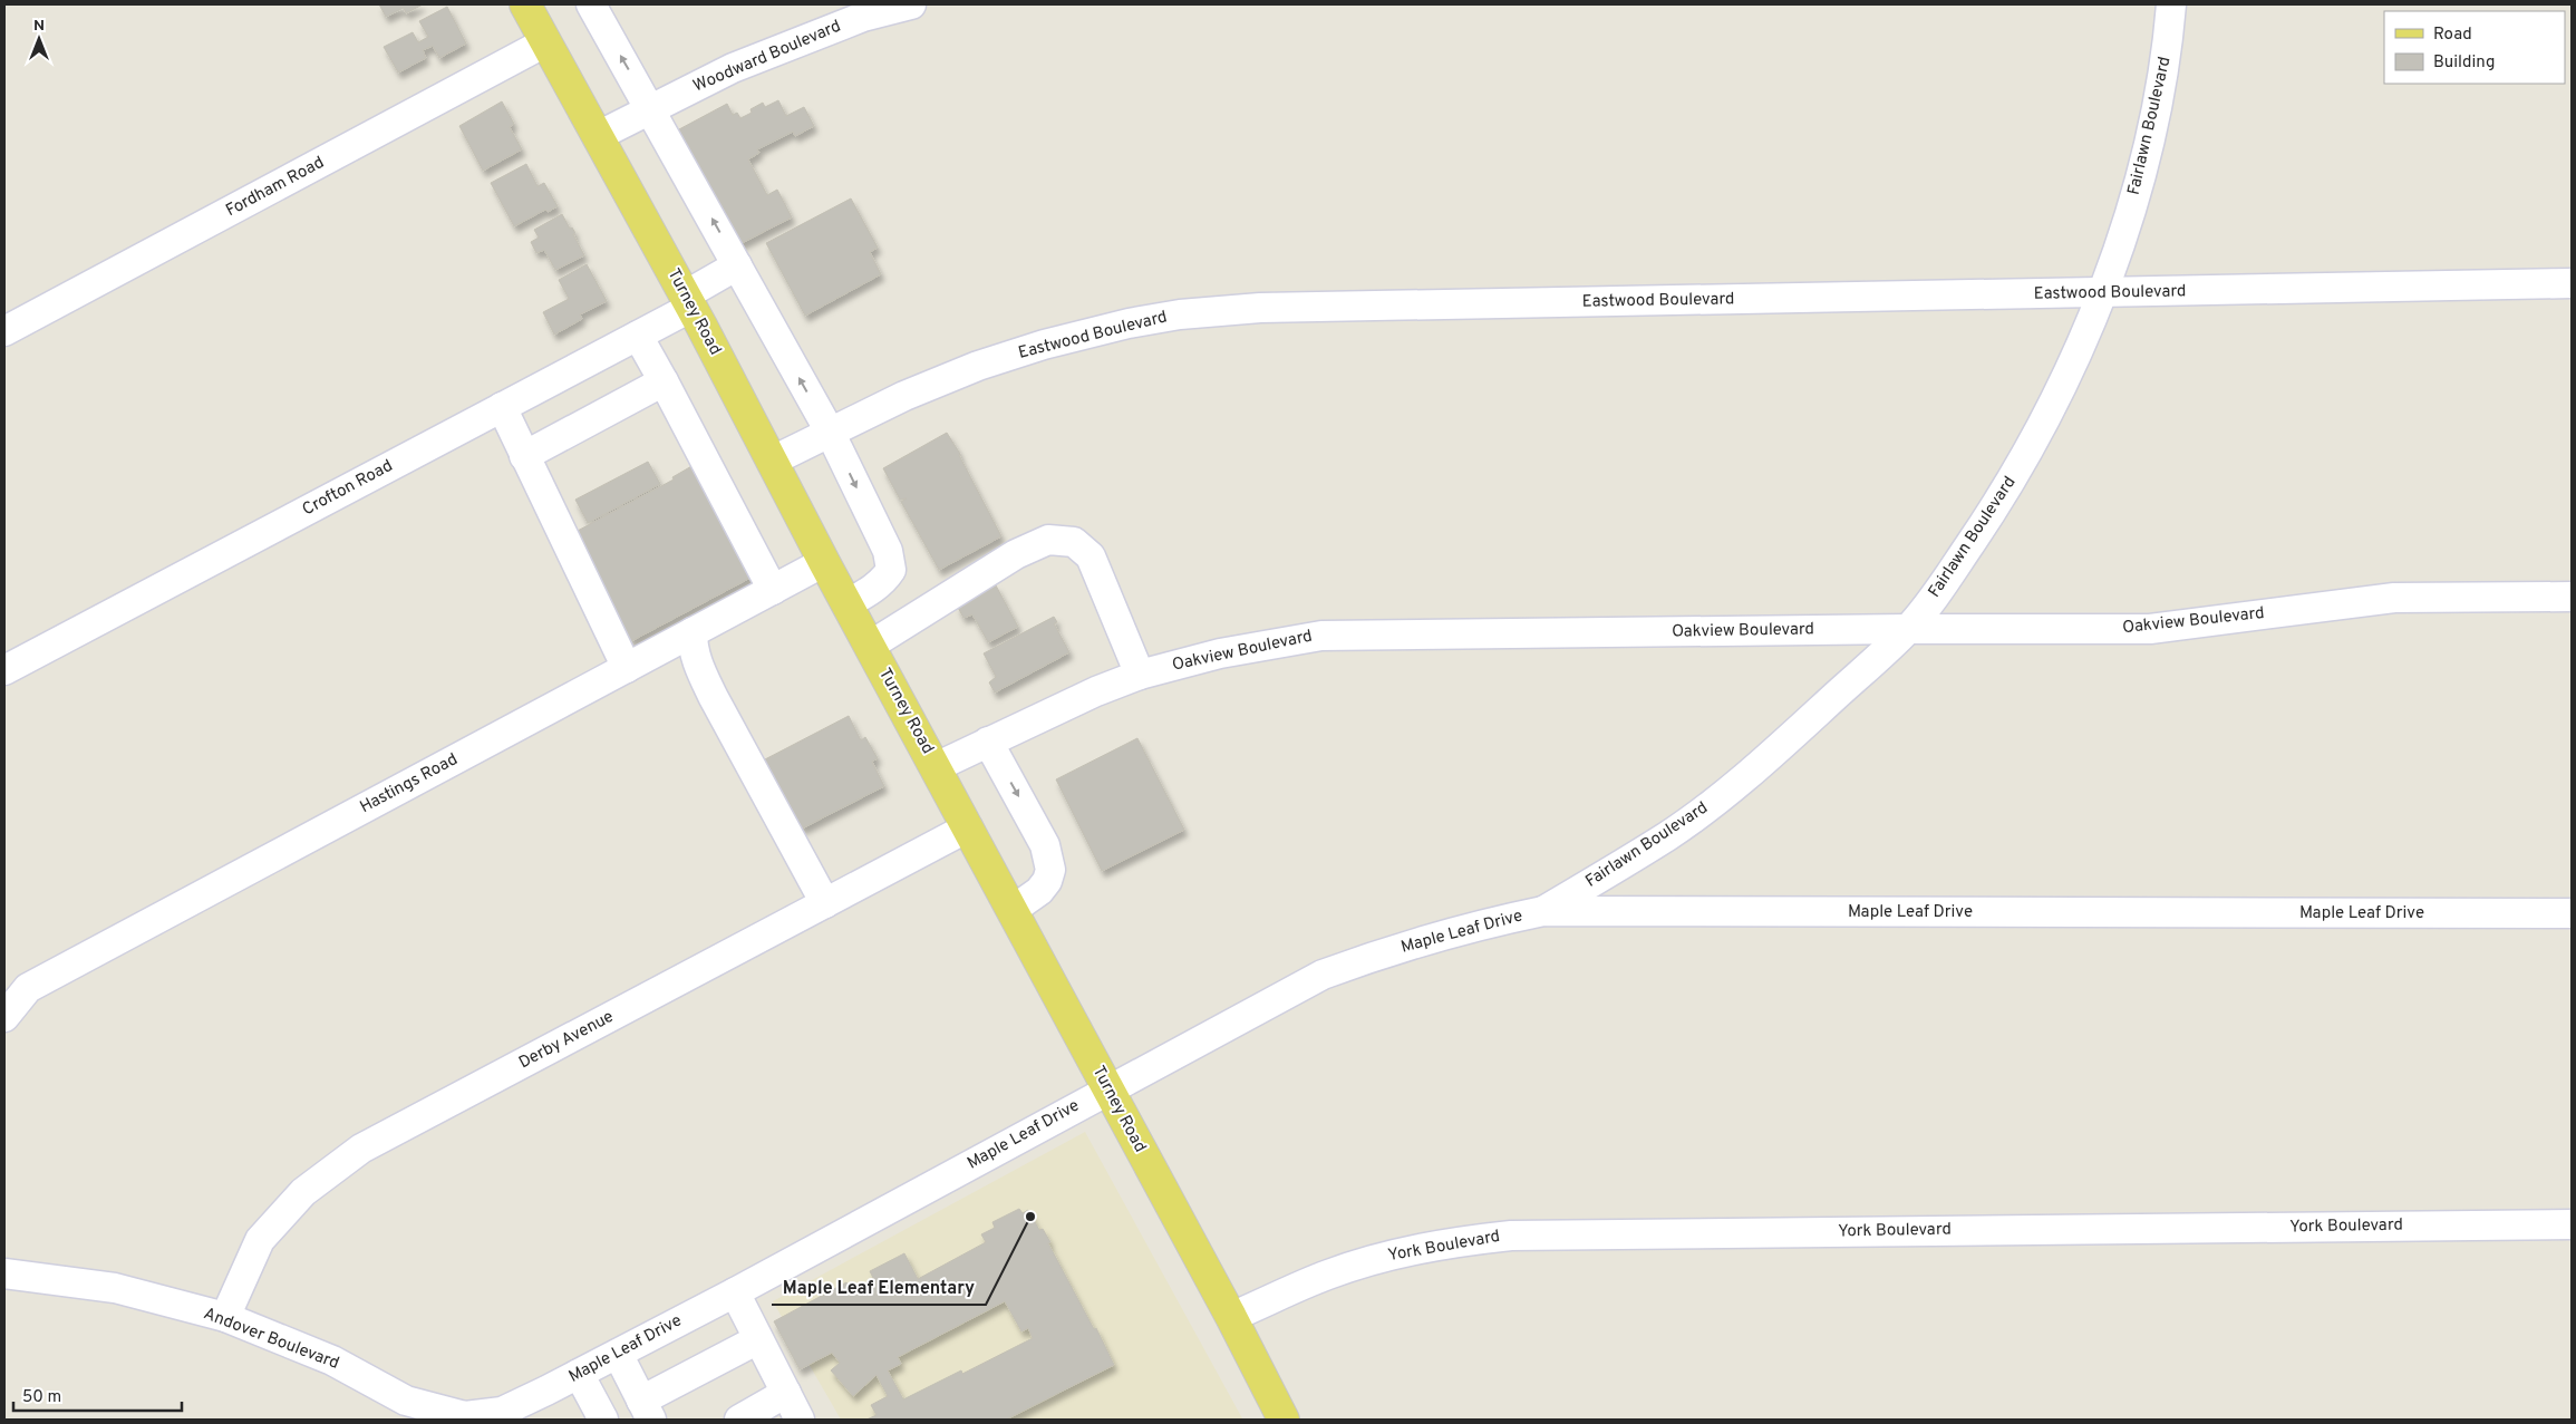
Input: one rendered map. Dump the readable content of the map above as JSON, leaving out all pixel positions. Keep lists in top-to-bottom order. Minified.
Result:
{"streets":{"main road":["Turney Road"],"street":["Woodward Boulevard","Fairlawn Boulevard","Fordham Road","Eastwood Boulevard","Crofton Road","Oakview Boulevard","Hastings Road","Maple Leaf Drive","Derby Avenue","York Boulevard","Andover Boulevard"]},"crossings":[["Woodward Boulevard","Turney Road"],["Fairlawn Boulevard","Eastwood Boulevard"],["Fairlawn Boulevard","Oakview Boulevard"],["Fairlawn Boulevard","Maple Leaf Drive"],["Fordham Road","Turney Road"],["Eastwood Boulevard","Turney Road"],["Turney Road","Crofton Road"],["Turney Road","Oakview Boulevard"],["Turney Road","Hastings Road"],["Turney Road","Maple Leaf Drive"],["Turney Road","Derby Avenue"],["Turney Road","York Boulevard"],["Maple Leaf Drive","Andover Boulevard"],["Derby Avenue","Andover Boulevard"]],"places":["Maple Leaf Elementary"],"legend":["Road","Building"],"scale_bar":"50 m","north":"top"}
